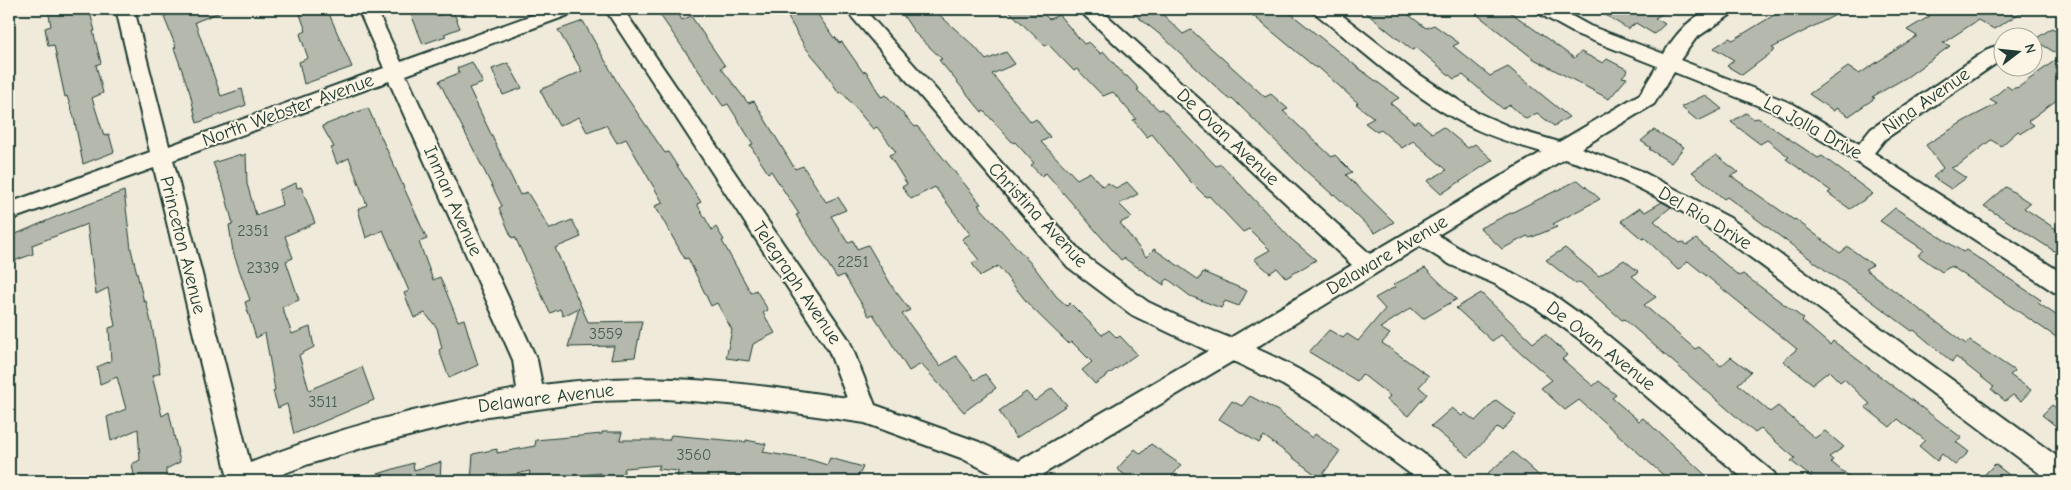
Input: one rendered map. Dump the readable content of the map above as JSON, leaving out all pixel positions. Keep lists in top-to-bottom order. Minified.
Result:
{"streets":{"street":["Nina Avenue","North Webster Avenue","La Jolla Drive","De Ovan Avenue","Inman Avenue","Christina Avenue","Del Rio Drive","Princeton Avenue","Delaware Avenue","Telegraph Avenue"]},"crossings":[["Nina Avenue","La Jolla Drive"],["North Webster Avenue","Inman Avenue"],["North Webster Avenue","Princeton Avenue"],["La Jolla Drive","Delaware Avenue"],["De Ovan Avenue","Delaware Avenue"],["Inman Avenue","Delaware Avenue"],["Christina Avenue","Delaware Avenue"],["Del Rio Drive","Delaware Avenue"],["Princeton Avenue","Delaware Avenue"],["Delaware Avenue","Telegraph Avenue"]],"house_numbers":["2351","2251","2339","3559","3511","3560"],"north":"right"}
